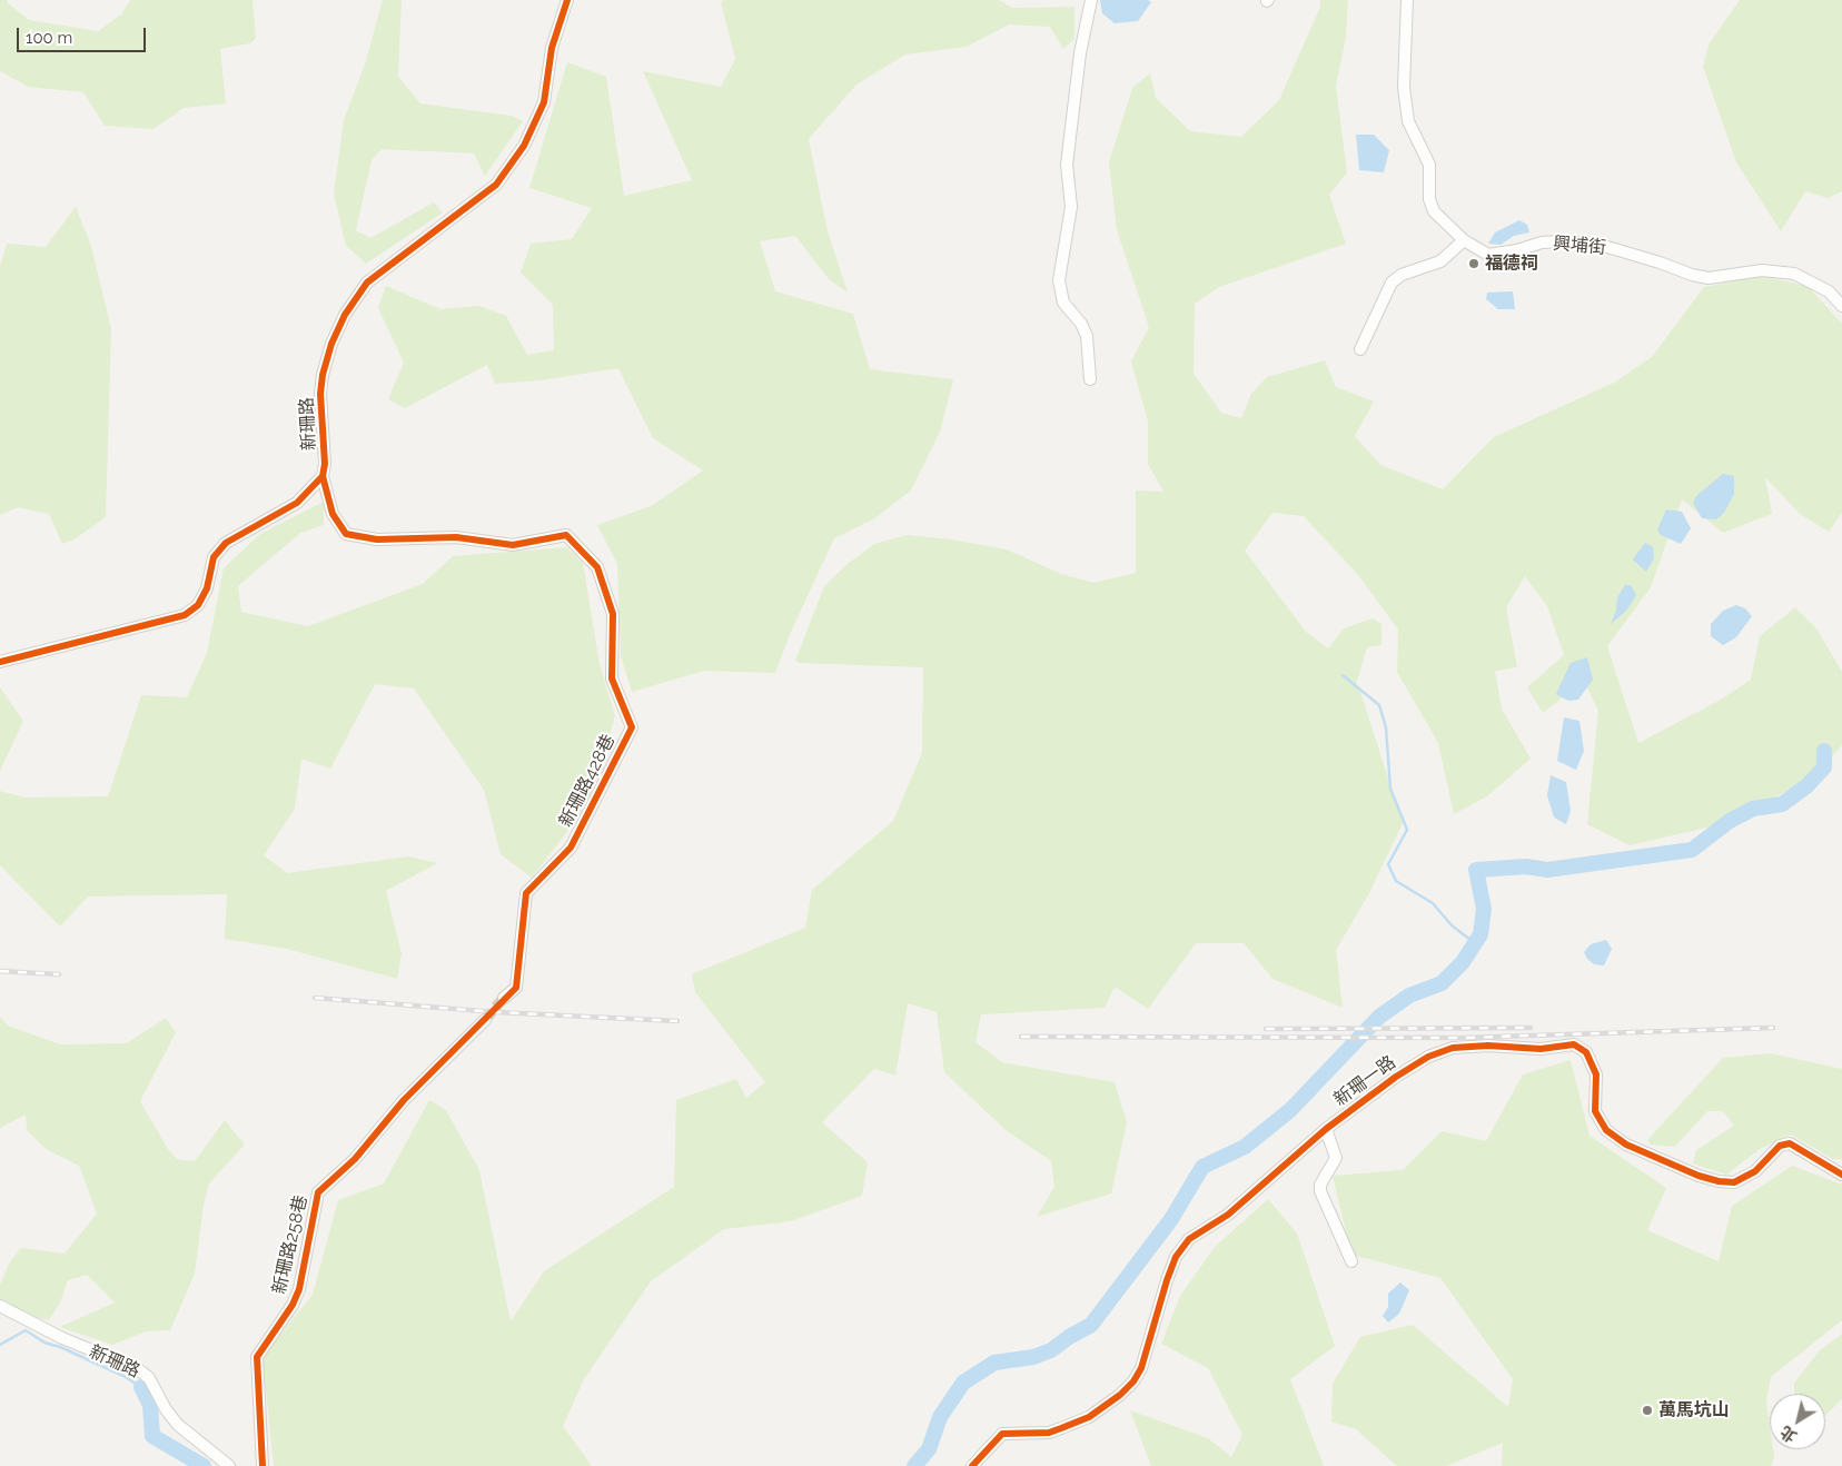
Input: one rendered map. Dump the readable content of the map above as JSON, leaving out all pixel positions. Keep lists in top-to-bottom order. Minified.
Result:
{"streets":{"street":["興埔街","新珊路","新珊路428巷","新珊一路","新珊路258巷"]},"crossings":[["新珊路","新珊路428巷"]],"places":["福德祠","萬馬坑山"],"scale_bar":"100 m","north":"bottom left"}
